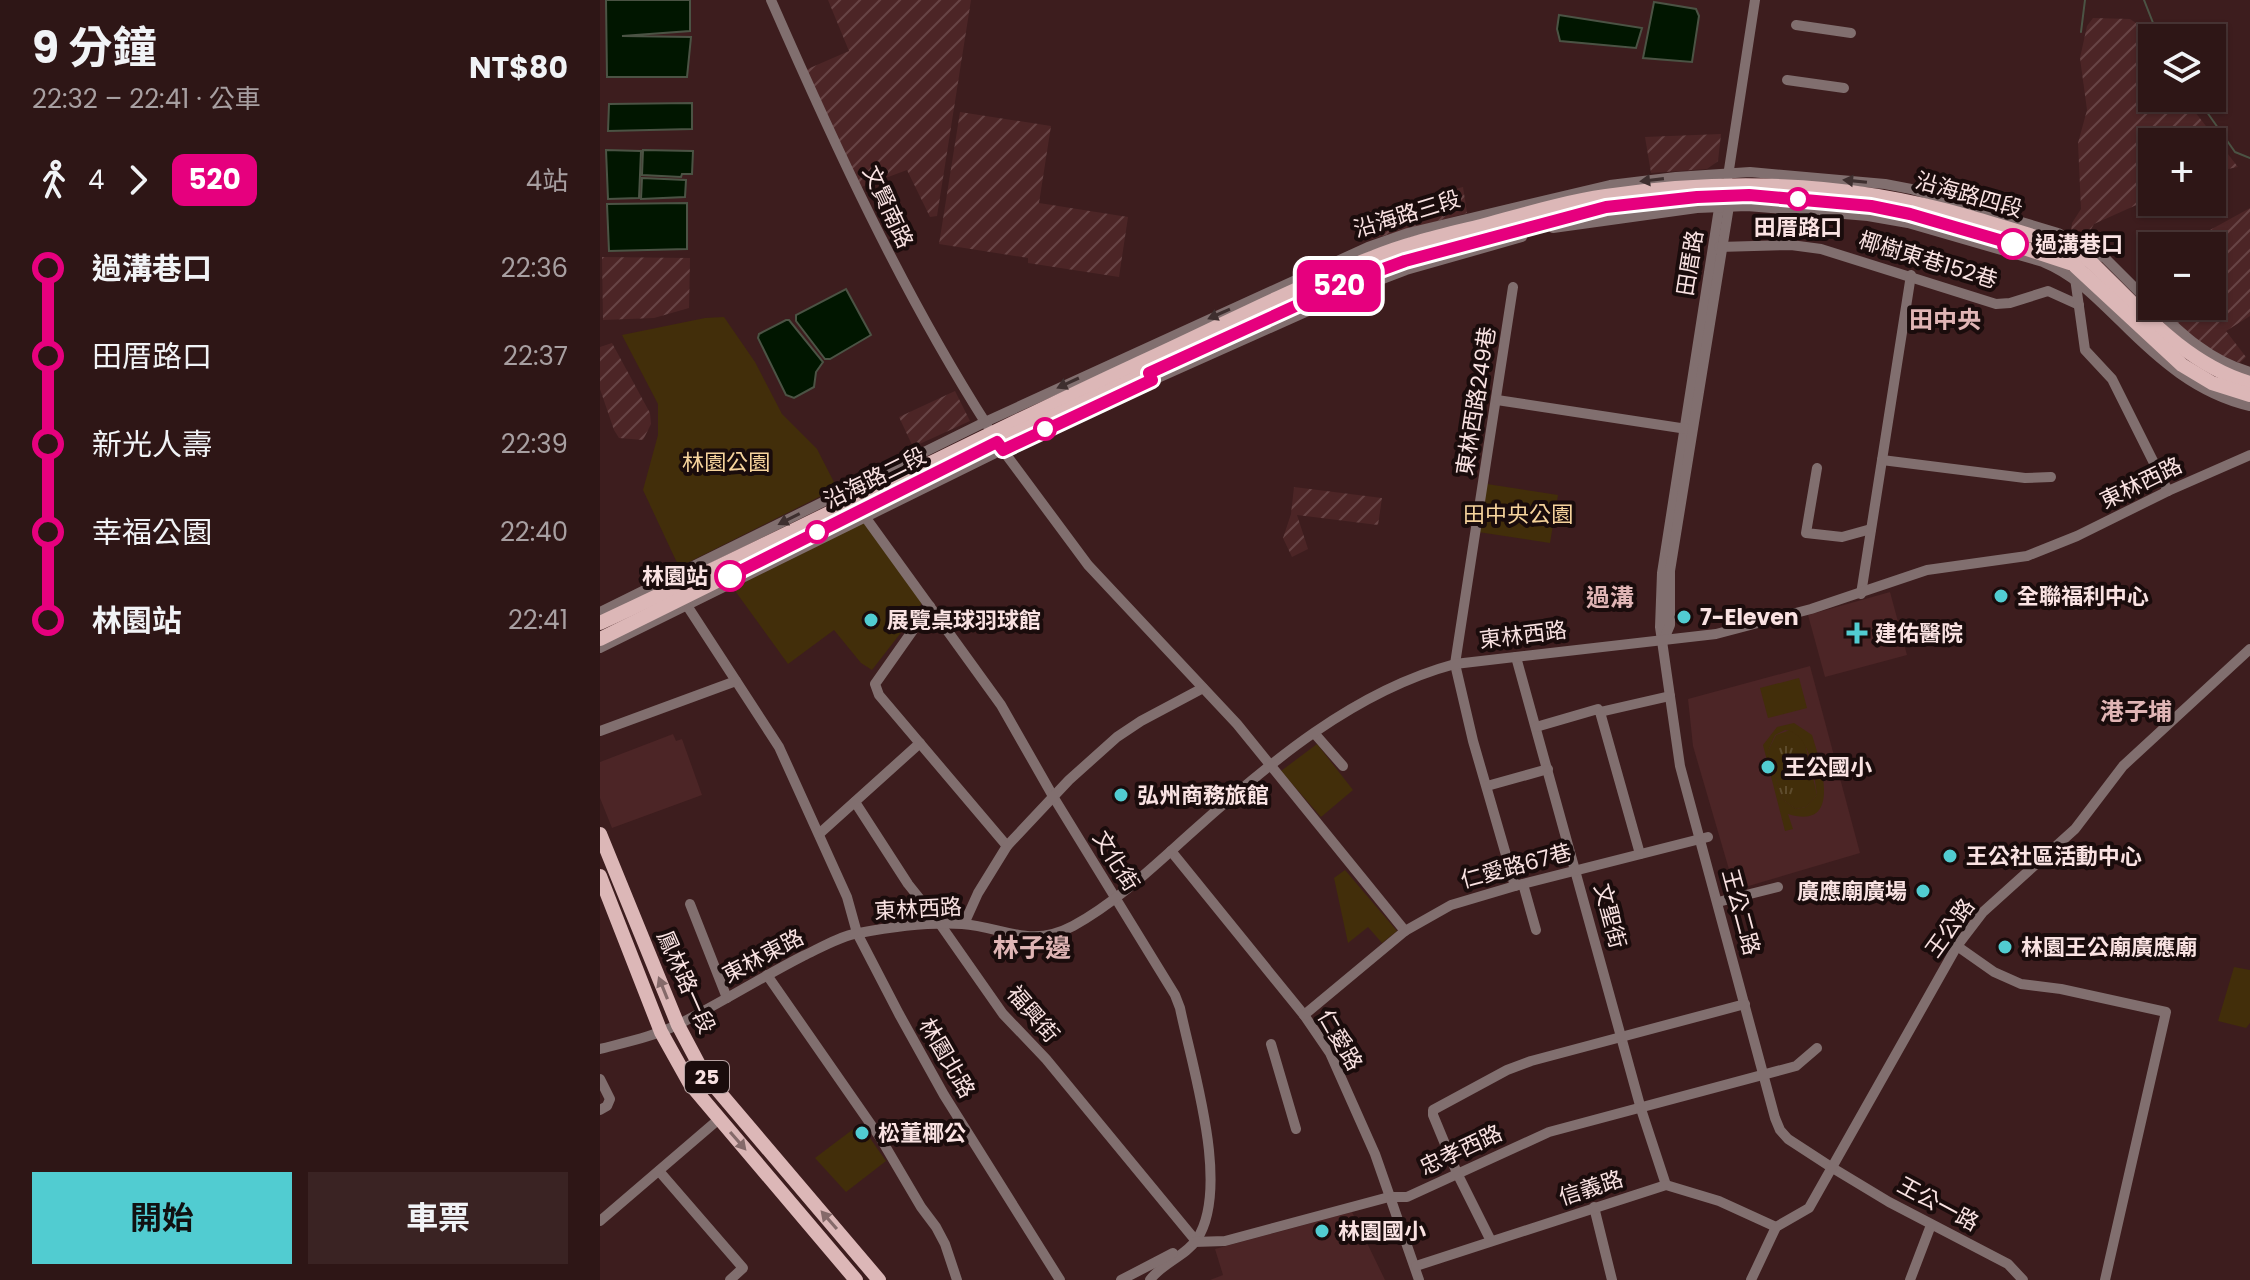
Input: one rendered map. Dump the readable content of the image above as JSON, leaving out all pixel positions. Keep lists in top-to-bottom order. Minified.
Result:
{"streets":{"main road":["沿海路四段","沿海路三段","沿海路二段","鳳林路一段","25"],"street":["文賢南路","椰樹東巷152巷","田厝路","東林西路249巷","東林西路","文化街","仁愛路67巷","王公二路","文聖街","王公路","東林東路","福興街","仁愛路","林園北路","忠孝西路","信義路","王公一路"]},"crossings":[["沿海路四段","沿海路三段"],["沿海路四段","田厝路"],["文賢南路","沿海路三段"],["文賢南路","沿海路二段"],["文賢南路","東林西路"],["文賢南路","仁愛路67巷"],["沿海路三段","田厝路"],["沿海路三段","沿海路二段"],["椰樹東巷152巷","田厝路"],["田厝路","東林西路"],["田厝路","王公二路"],["東林西路249巷","東林西路"],["沿海路二段","文化街"],["沿海路二段","林園北路"],["東林西路","文化街"],["東林西路","王公二路"],["東林西路","文聖街"],["東林西路","東林東路"],["東林西路","福興街"],["東林西路","仁愛路"],["東林西路","林園北路"],["文化街","福興街"],["文化街","忠孝西路"],["仁愛路67巷","王公二路"],["仁愛路67巷","文聖街"],["仁愛路67巷","仁愛路"],["王公二路","王公路"],["王公二路","忠孝西路"],["王公二路","王公一路"],["文聖街","忠孝西路"],["文聖街","信義路"],["王公路","王公一路"],["東林東路","鳳林路一段"],["東林東路","林園北路"],["福興街","忠孝西路"],["仁愛路","忠孝西路"],["仁愛路","信義路"]],"districts":["田中央","過溝","港子埔","林子邊"],"parks":["林園公園","田中央公園"],"places":{"other":["田厝路口","過溝巷口","林園站","全聯福利中心","7-Eleven","展覽桌球羽球館","王公國小","弘州商務旅館","王公社區活動中心","廣應廟廣場","林園王公廟廣應廟","松董椰公","林園國小"],"health":["建佑醫院"]},"lines":["bus line 520"],"page":{"heading":["9 分鐘","22:32 – 22:41 · 公車","NT$80"],"on_map":"520","map_buttons":["+","−"],"legs":["4","520","4站"],"list":[{"name":"過溝巷口","value":"22:36"},{"name":"田厝路口","value":"22:37"},{"name":"新光人壽","value":"22:39"},{"name":"幸福公園","value":"22:40"},{"name":"林園站","value":"22:41"}],"buttons":["開始","車票"]}}
